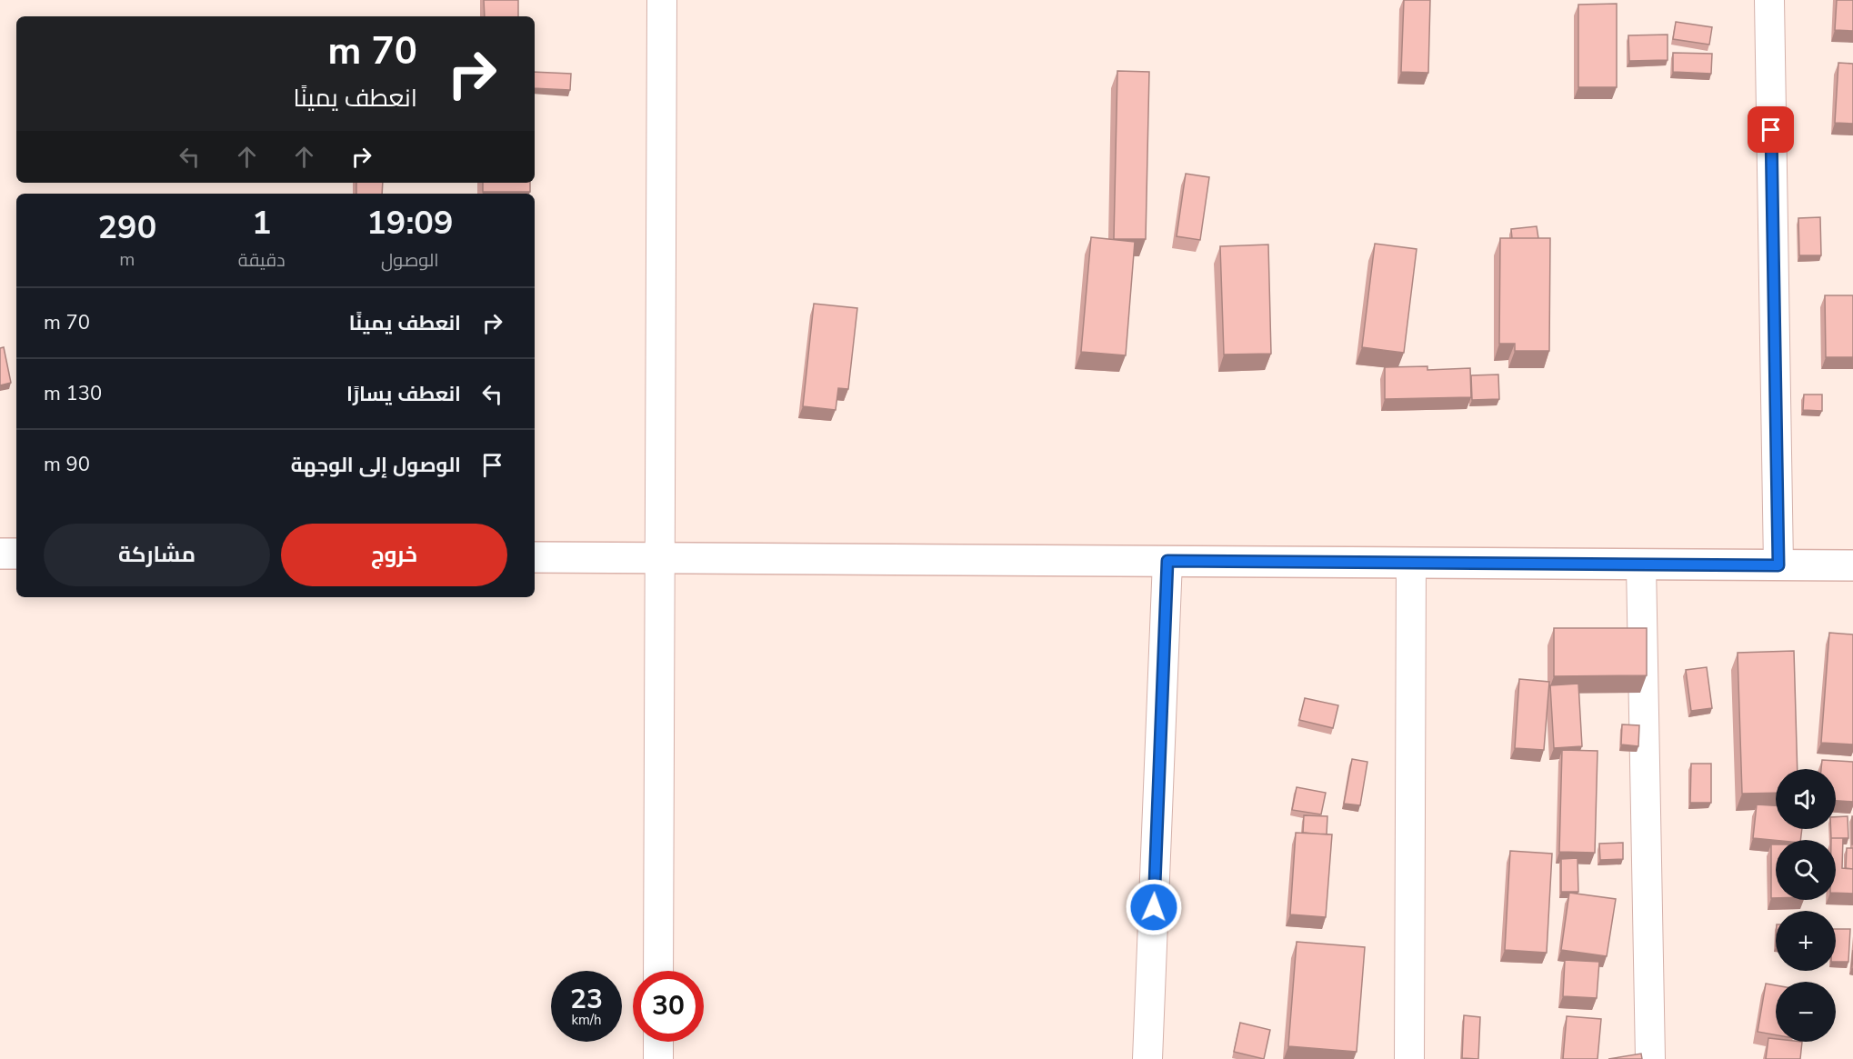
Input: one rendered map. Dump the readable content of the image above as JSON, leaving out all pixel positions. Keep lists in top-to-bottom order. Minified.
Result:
{"page":{"turn":["70 m","انعطف يمينًا"],"eta":["19:09","الوصول","1","دقيقة","290","m"],"list":[{"name":"انعطف يمينًا","value":"70 m"},{"name":"انعطف يسارًا","value":"130 m"},{"name":"الوصول إلى الوجهة","value":"90 m"}],"buttons":["خروج","مشاركة"],"map_buttons":["+","−"],"speed":"23 km/h","limit":"30"}}
